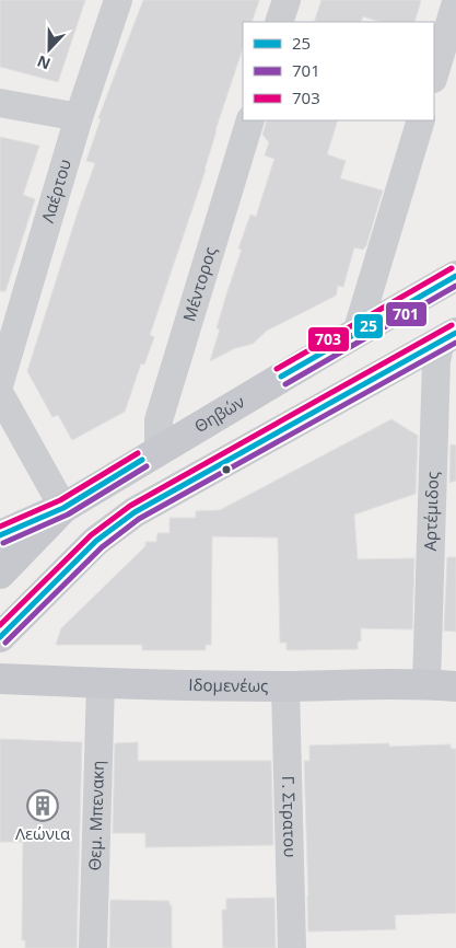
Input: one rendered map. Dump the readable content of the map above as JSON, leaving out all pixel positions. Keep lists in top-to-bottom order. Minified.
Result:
{"streets":{"main road":["Θηβών","Ιδομενέως"],"street":["Λαέρτου","Μέντορος","Αρτέμιδος","Θεμ. Μπενακη","Γ. Στρατου"]},"crossings":[["Μέντορος","Θηβών"],["Αρτέμιδος","Ιδομενέως"],["Ιδομενέως","Θεμ. Μπενακη"],["Ιδομενέως","Γ. Στρατου"]],"places":{"building":["Λεώνια"]},"lines":["transit line 703","transit line 25","transit line 701"],"legend":["25","701","703"],"north":"bottom"}
